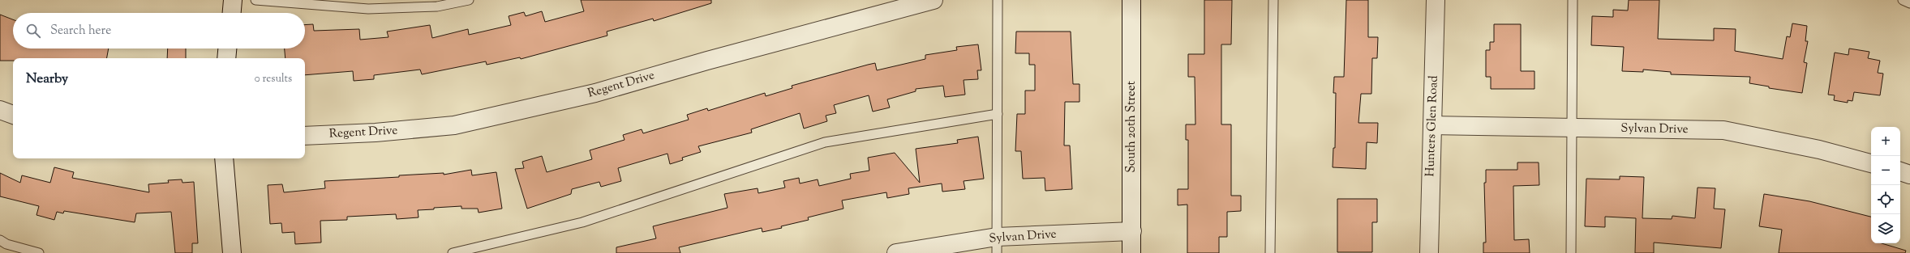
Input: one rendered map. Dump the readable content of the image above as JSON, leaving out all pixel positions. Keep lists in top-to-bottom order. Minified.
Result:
{"streets":{"street":["Regent Drive","Hunters Glen Road","South 20th Street","Sylvan Drive"]},"crossings":[["Hunters Glen Road","Sylvan Drive"],["South 20th Street","Sylvan Drive"]],"page":{"search":"Search here","heading":["Nearby","0 results"],"map_buttons":["+","−"]}}
